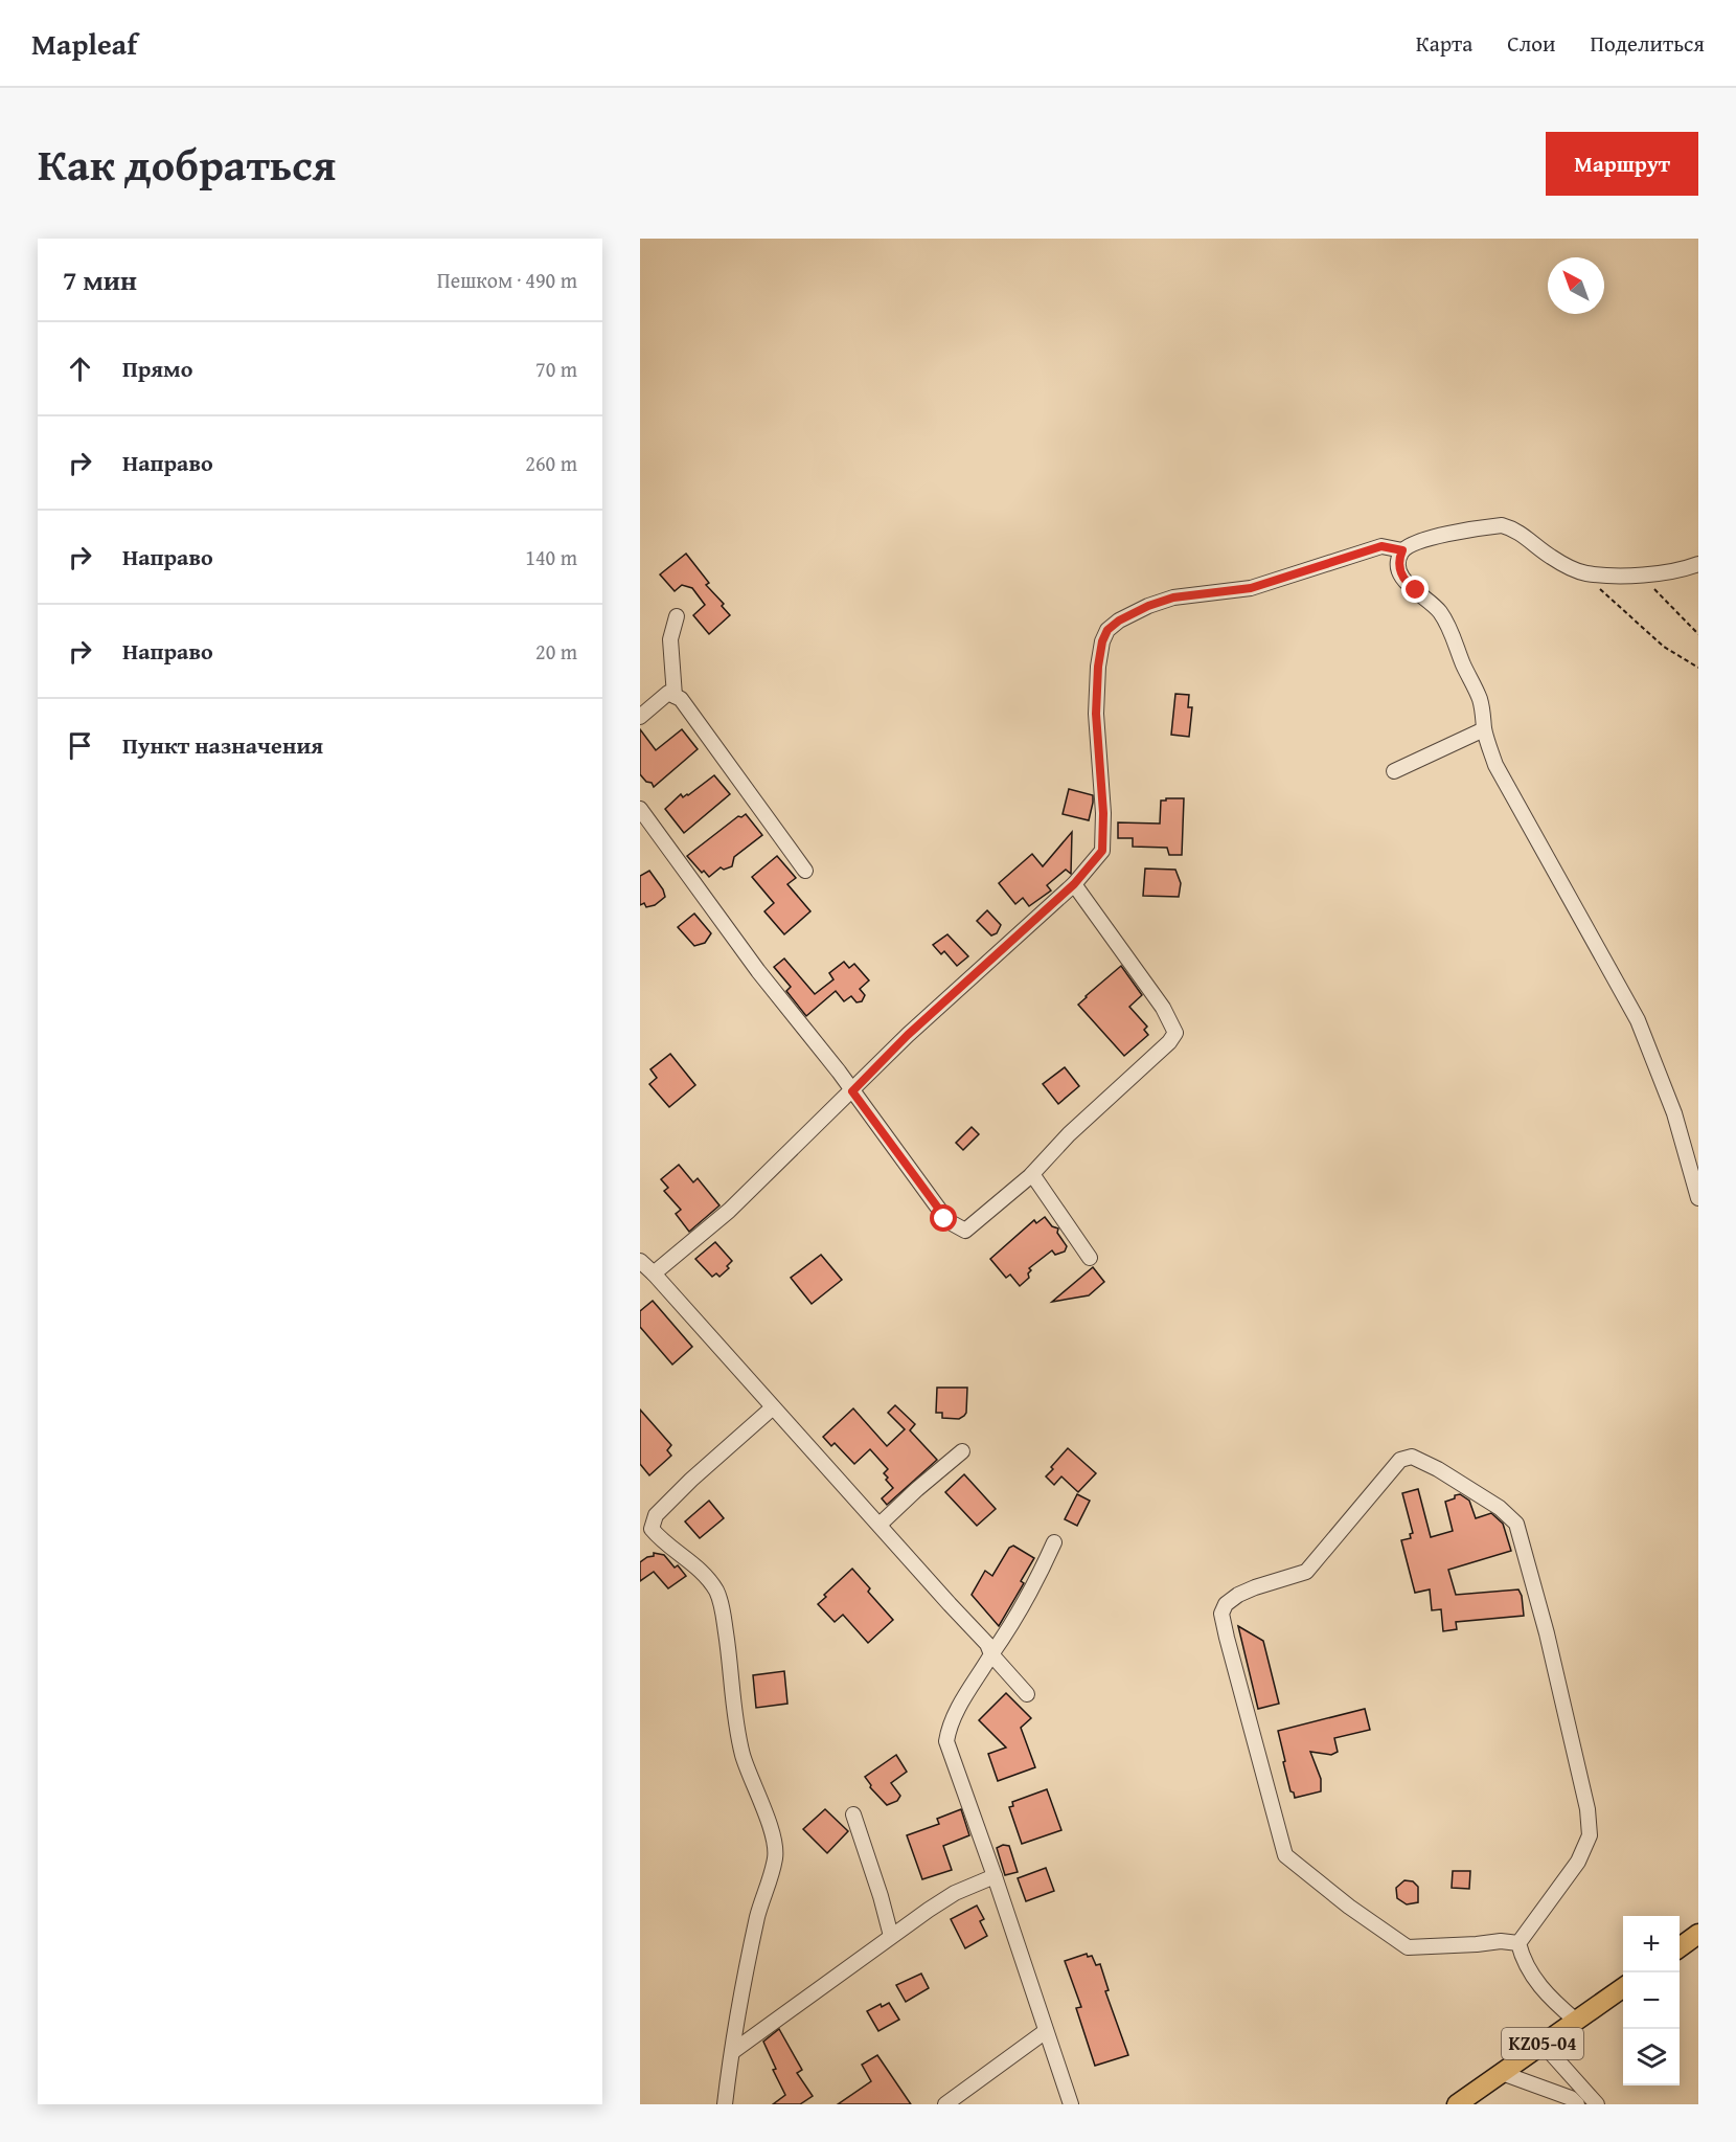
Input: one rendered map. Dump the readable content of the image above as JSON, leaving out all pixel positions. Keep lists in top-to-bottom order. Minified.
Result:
{"streets":{"main road":["KZ05-04"]},"north":"top left","page":{"header":"Mapleaf","nav":["Карта","Слои","Поделиться"],"title":"Как добраться","buttons":"Маршрут","heading":["7 мин","Пешком · 490 m"],"list":[["Прямо","70 m"],["Направо","260 m"],["Направо","140 m"],["Направо","20 m"],"Пункт назначения"],"map_buttons":["+","−"]}}
